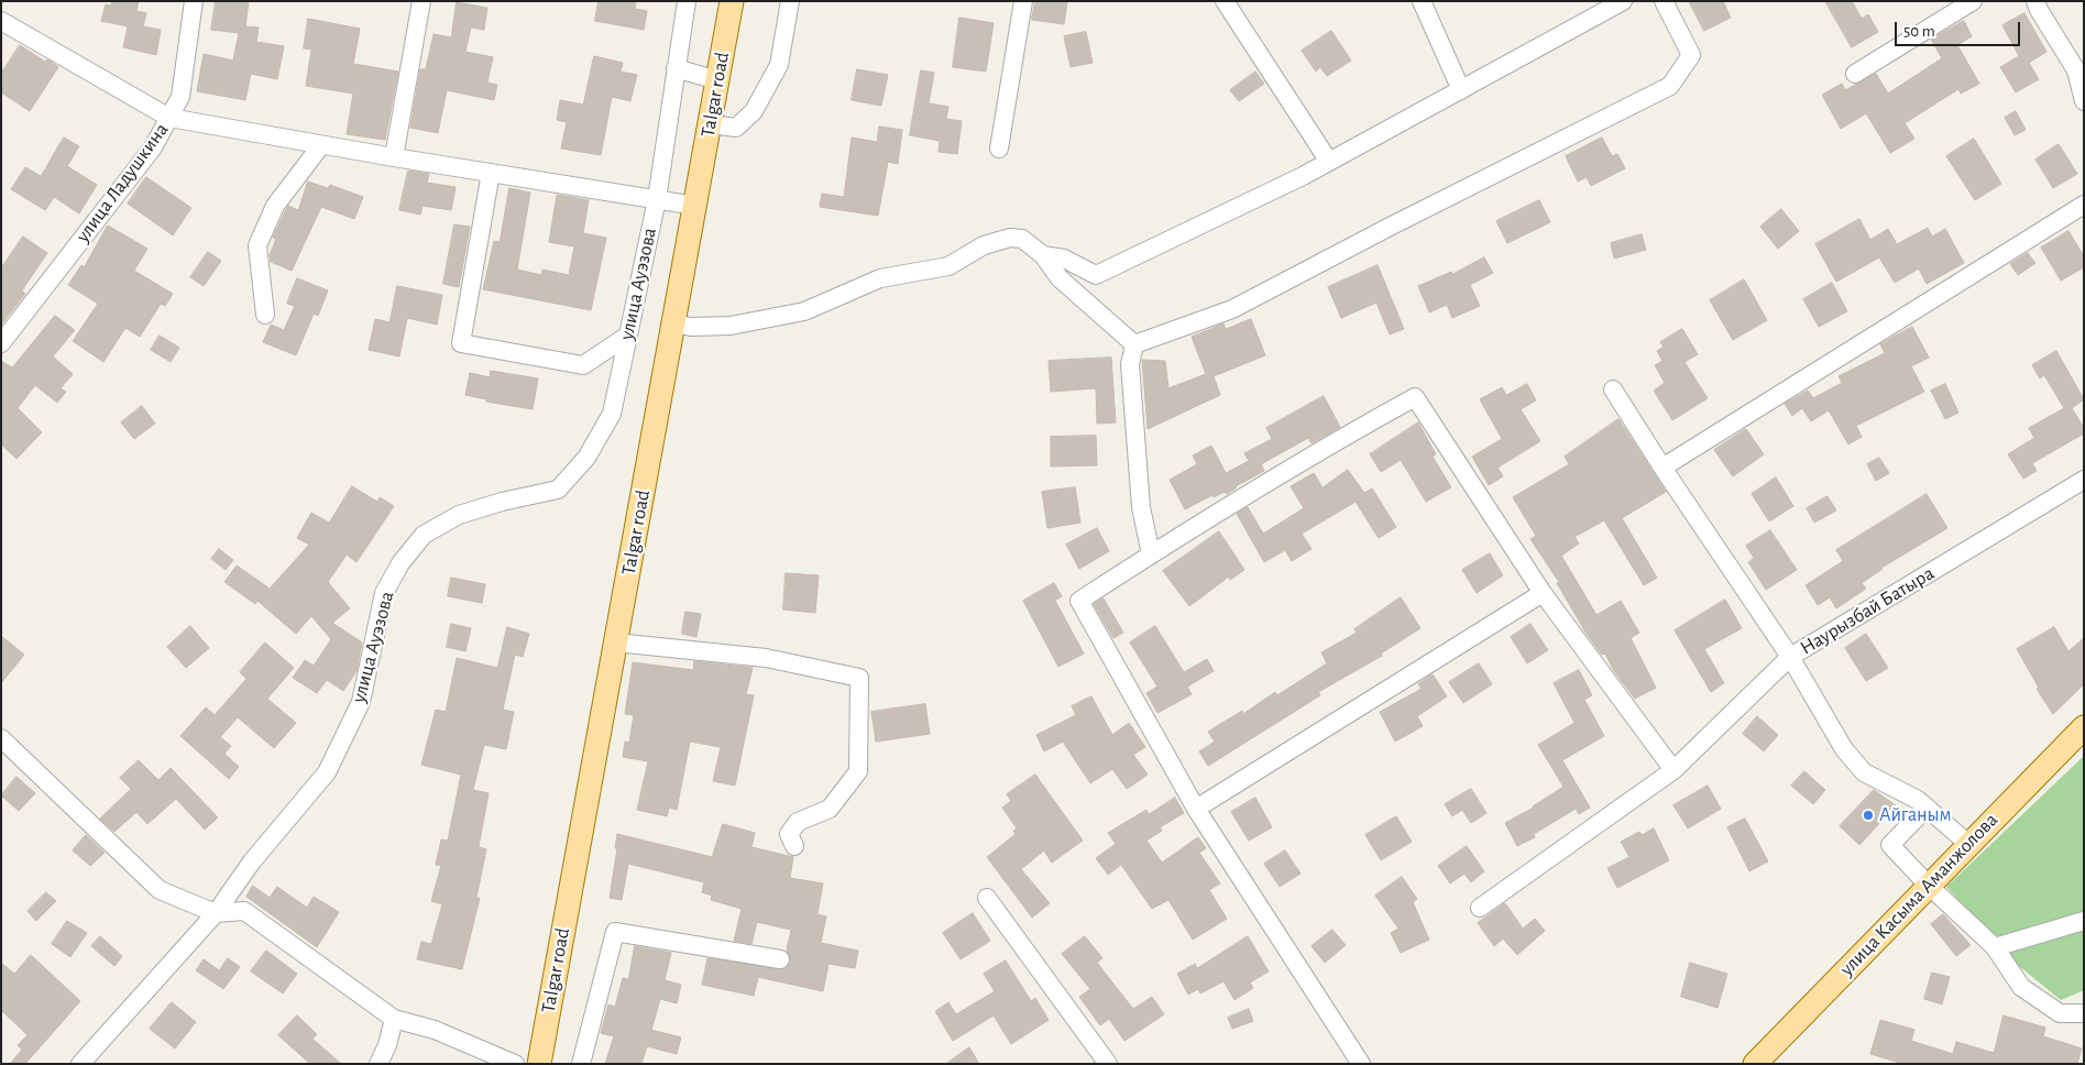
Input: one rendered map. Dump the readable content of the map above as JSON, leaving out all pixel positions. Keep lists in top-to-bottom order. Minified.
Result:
{"streets":{"main road":["Talgar road","улица Касыма Аманжолова"],"street":["улица Ладушкина","улица Ауэзова","Наурызбай Батыра"]},"places":["Айганым"],"scale_bar":"50 m"}
